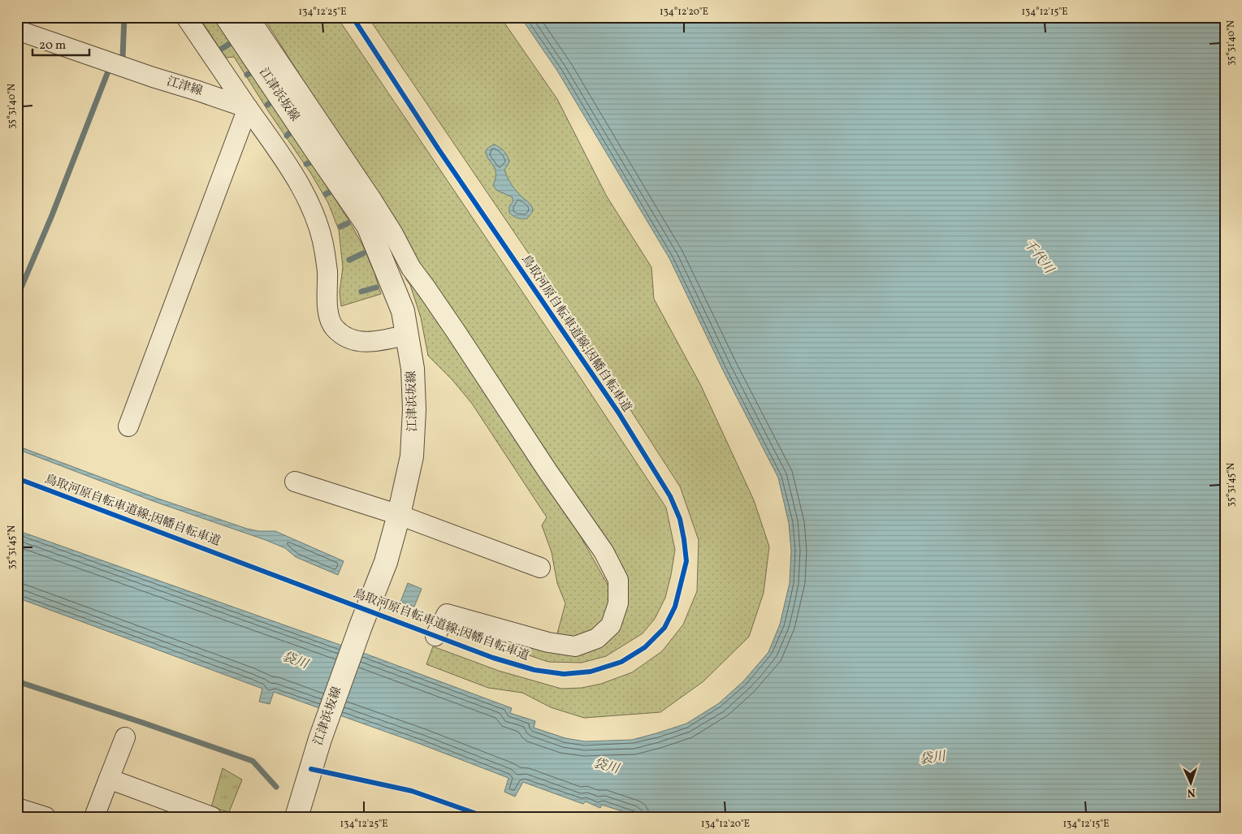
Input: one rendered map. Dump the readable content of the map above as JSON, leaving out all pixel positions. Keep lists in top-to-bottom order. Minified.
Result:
{"streets":{"street":["江津線","江津浜坂線"],"cycle path":["鳥取河原自転車道線;因幡自転車道"]},"water":["千代川","袋川"],"scale_bar":"20 m","north":"bottom","coordinates":["134°12'25\"E","134°12'20\"E","134°12'15\"E","35°31'40\"N","35°31'45\"N"]}
